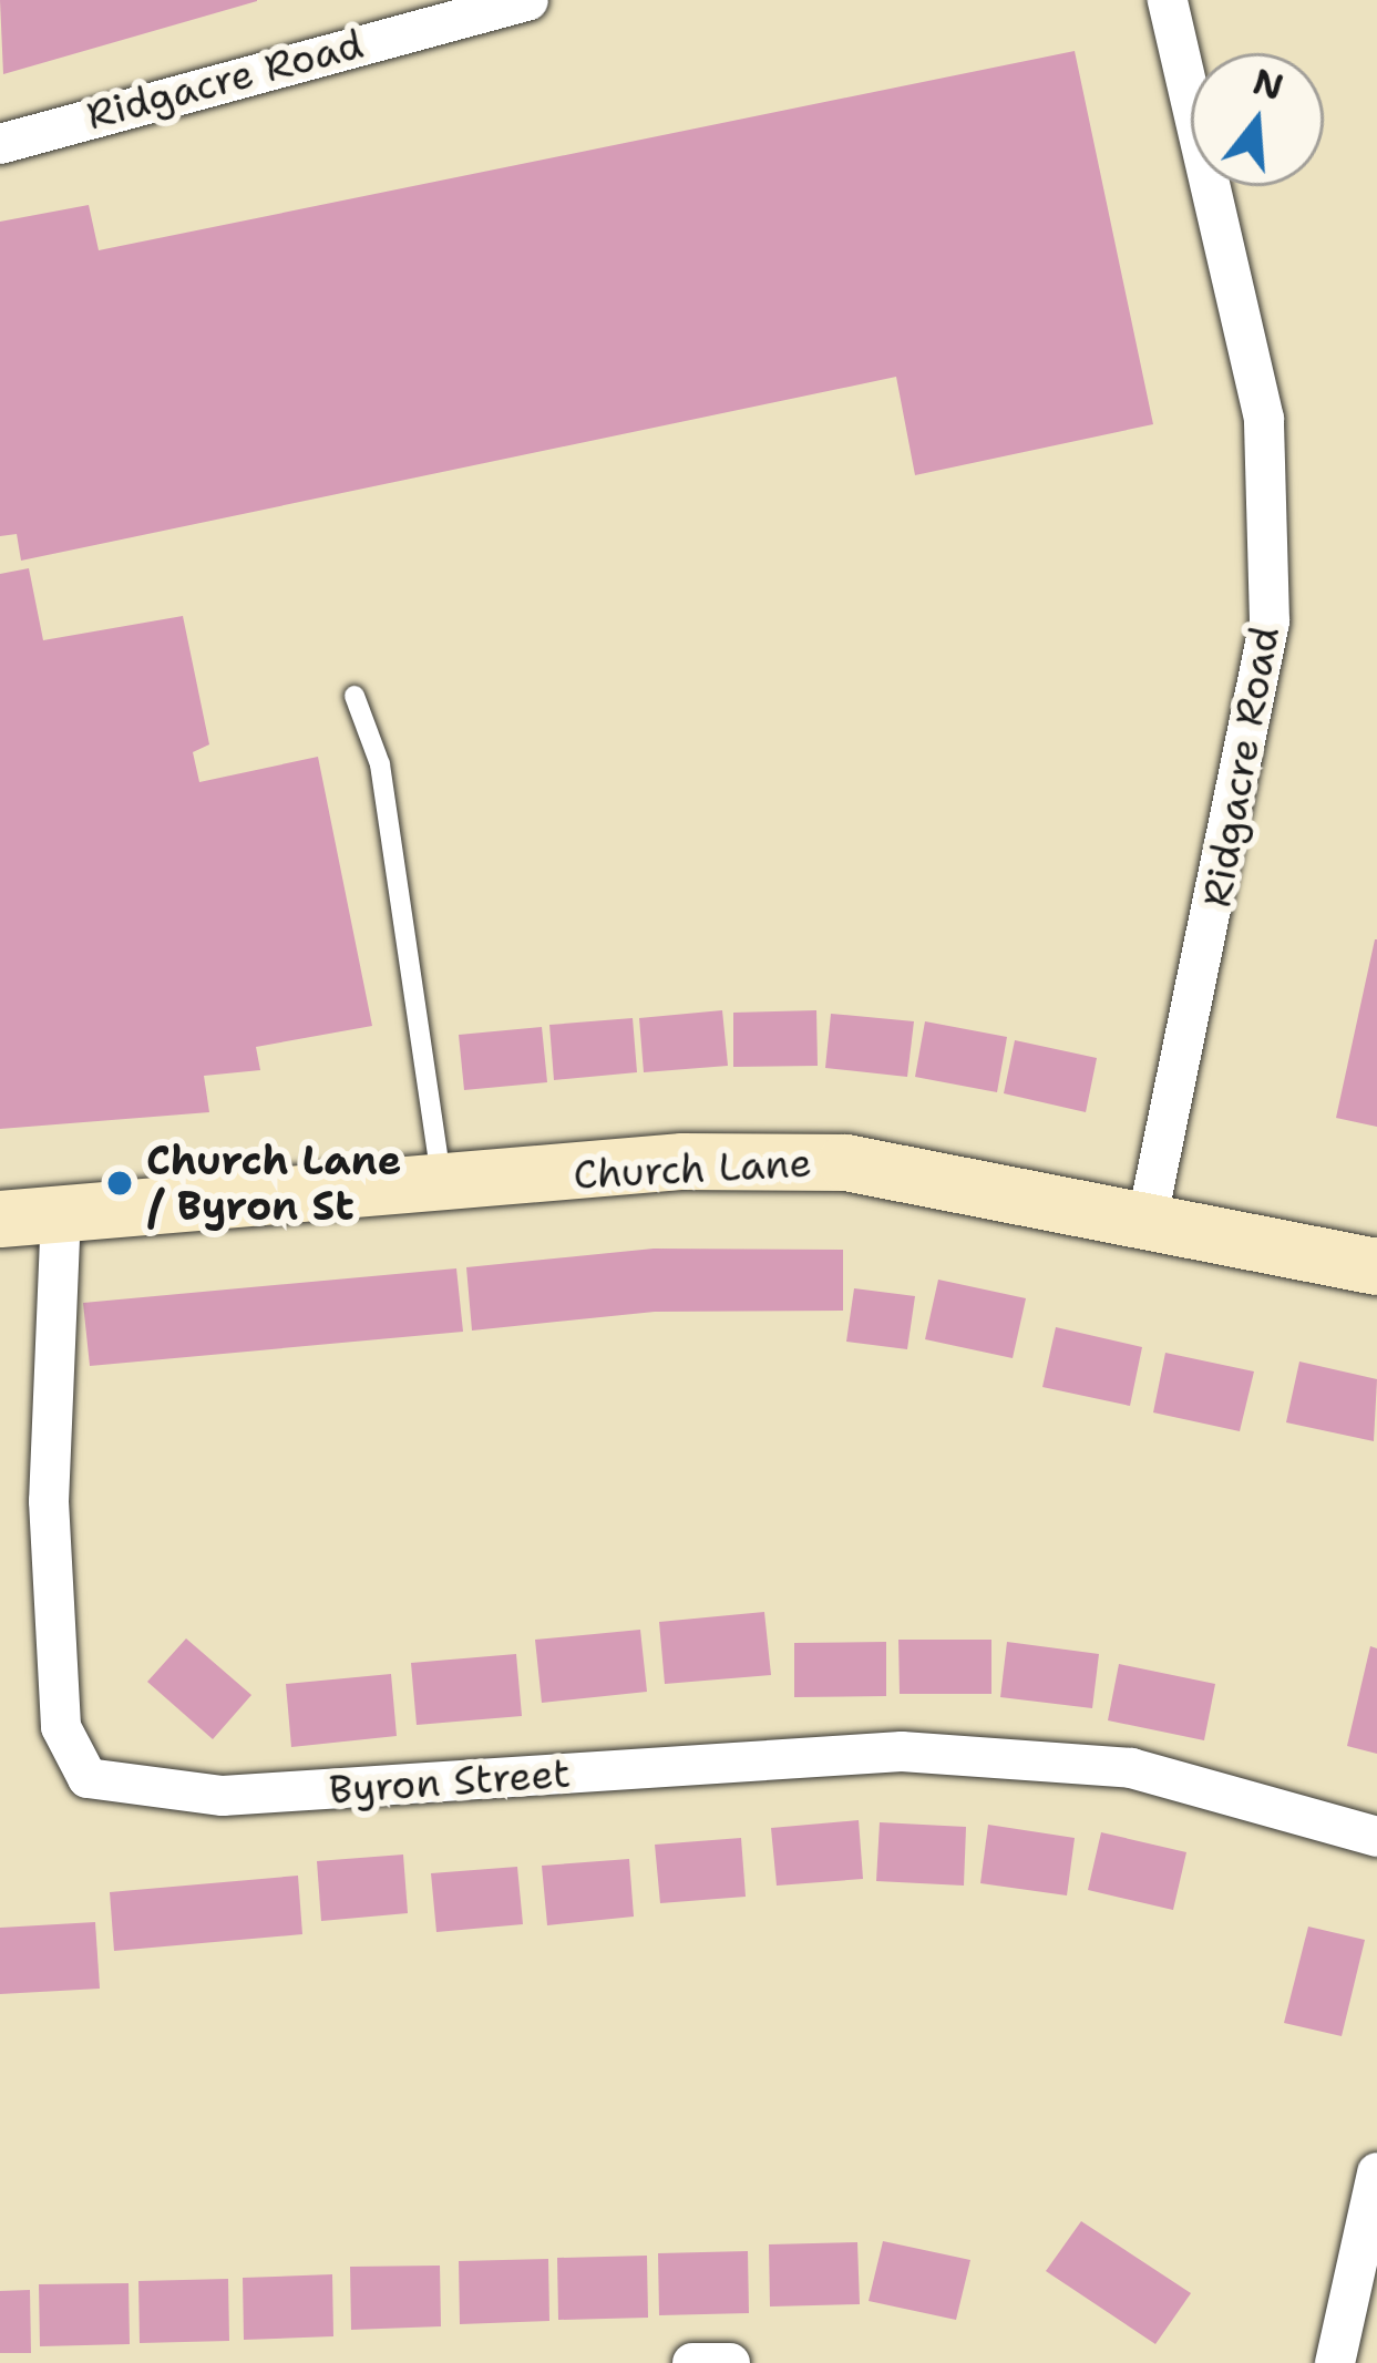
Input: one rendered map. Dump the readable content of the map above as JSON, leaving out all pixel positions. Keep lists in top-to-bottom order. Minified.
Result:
{"streets":{"main road":["Church Lane"],"street":["Ridgacre Road","Byron Street"]},"crossings":[["Ridgacre Road","Church Lane"],["Church Lane","Byron Street"]],"places":["Church Lane / Byron St"],"north":"top"}
